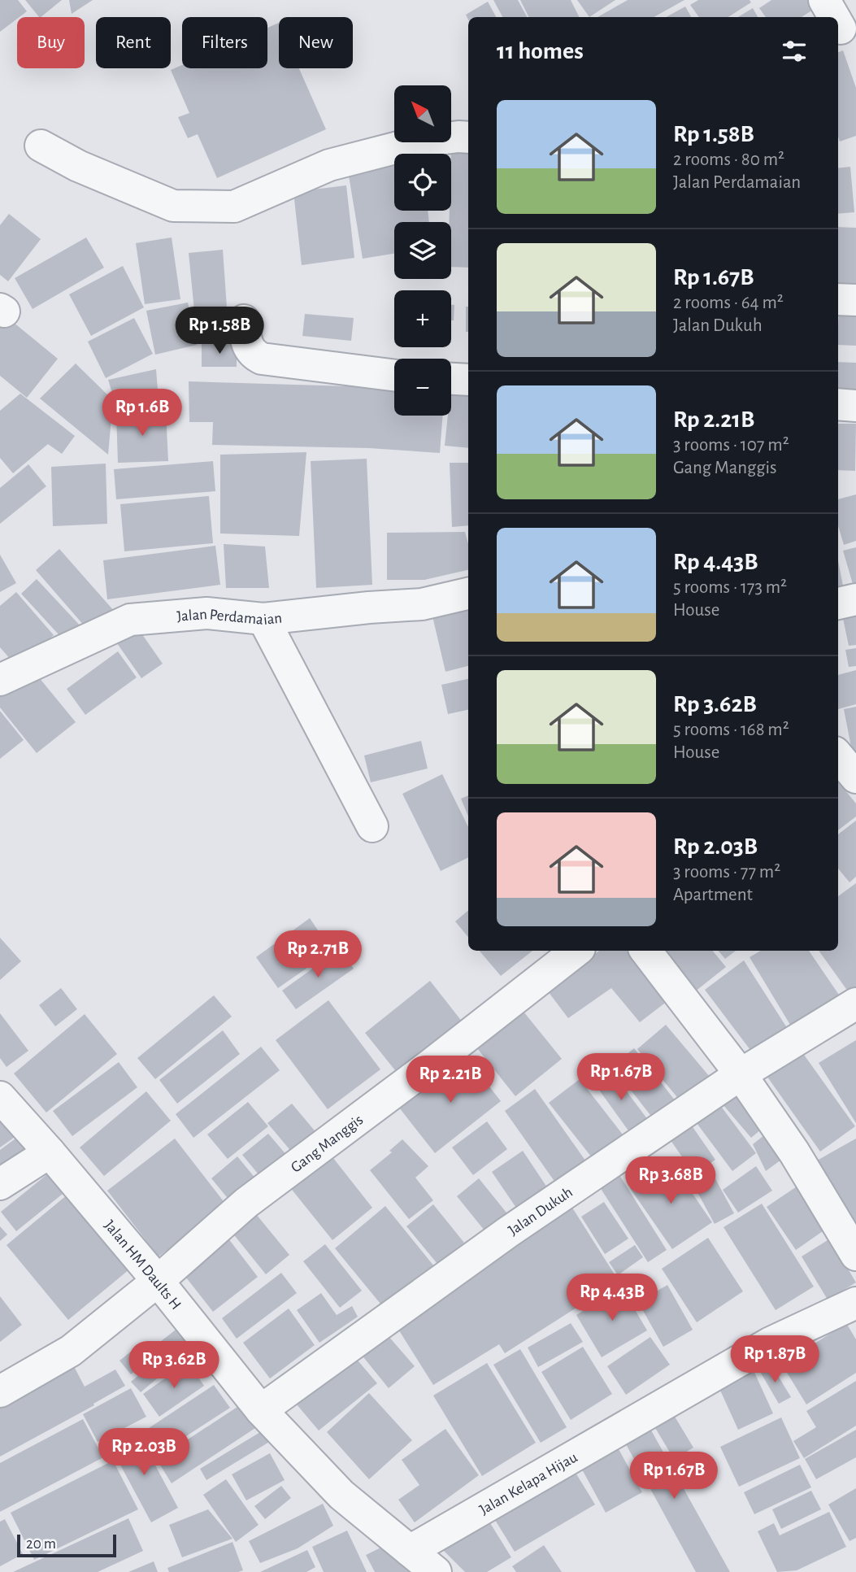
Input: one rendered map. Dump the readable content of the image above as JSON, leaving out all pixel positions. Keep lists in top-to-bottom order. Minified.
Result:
{"streets":{"street":["Jalan Perdamaian","Gang Manggis","Jalan Dukuh","Jalan HM Daults H","Jalan Kelapa Hijau"]},"crossings":[["Gang Manggis","Jalan HM Daults H"],["Jalan Dukuh","Jalan HM Daults H"],["Jalan HM Daults H","Jalan Kelapa Hijau"]],"scale_bar":"20 m","north":"top left","page":{"chip":["Buy","Rent","Filters","New"],"heading":"11 homes","map_buttons":["+","−"],"list":[{"name":"Rp 1.58B","note":"2 rooms · 80 m² · Jalan Perdamaian"},{"name":"Rp 1.67B","note":"2 rooms · 64 m² · Jalan Dukuh"},{"name":"Rp 2.21B","note":"3 rooms · 107 m² · Gang Manggis"},{"name":"Rp 4.43B","note":"5 rooms · 173 m² · House"},{"name":"Rp 3.62B","note":"5 rooms · 168 m² · House"},{"name":"Rp 2.03B","note":"3 rooms · 77 m² · Apartment"}],"price":["Rp 1.58B","Rp 1.6B","Rp 2.71B","Rp 1.67B","Rp 2.21B","Rp 3.68B","Rp 4.43B","Rp 1.87B","Rp 3.62B","Rp 2.03B","Rp 1.67B"],"scale":"20 m"}}
